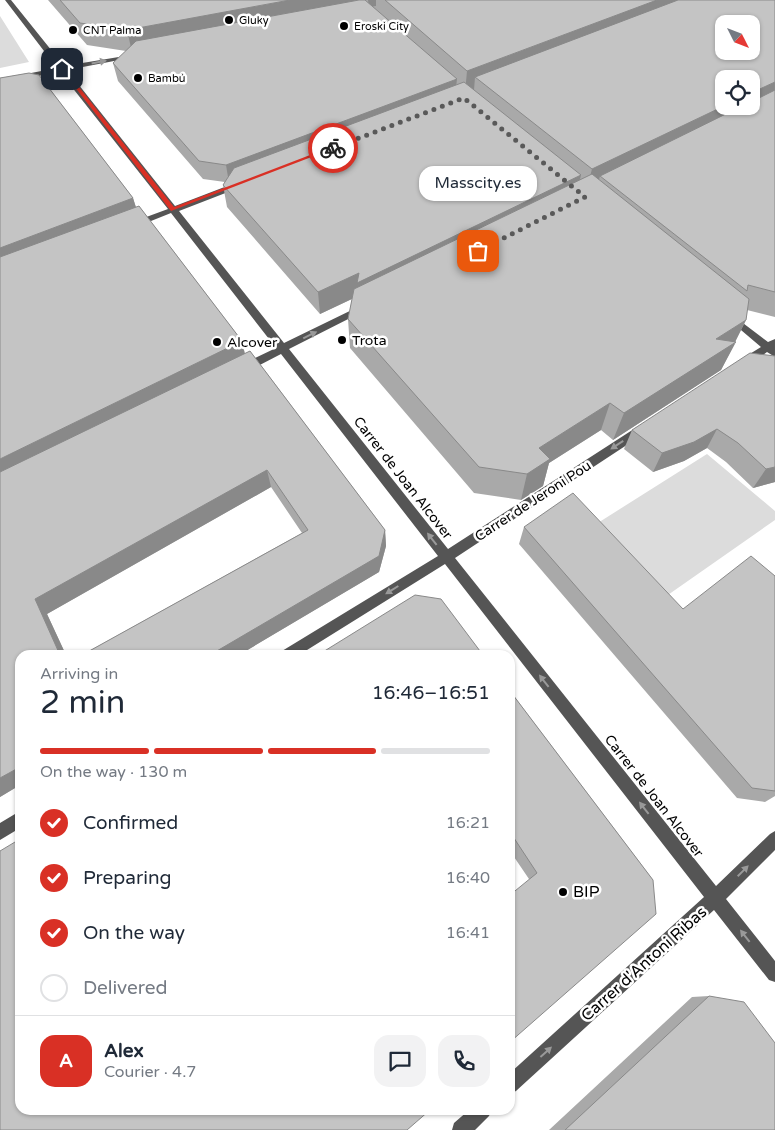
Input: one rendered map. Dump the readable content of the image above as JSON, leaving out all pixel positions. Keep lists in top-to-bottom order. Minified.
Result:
{"streets":{"street":["Carrer de Joan Alcover","Carrer de Jeroni Pou","Carrer d'Antoni Ribas"]},"crossings":[["Carrer de Joan Alcover","Carrer de Jeroni Pou"],["Carrer de Joan Alcover","Carrer d'Antoni Ribas"]],"one_way":["Carrer de Joan Alcover","Carrer de Jeroni Pou","Carrer d'Antoni Ribas"],"places":["Gluky","Eroski City","CNT Palma","Bambú","Masscity.es","Trota","Alcover","BIP"],"north":"bottom right","page":{"bubble":"Masscity.es","heading":["2 min","Arriving in","16:46–16:51"],"panel":["Alex","Courier · 4.7"],"bar":"On the way · 130 m","list":[["Confirmed","16:21"],["Preparing","16:40"],["On the way","16:41"],"Delivered"],"round":"A"}}
